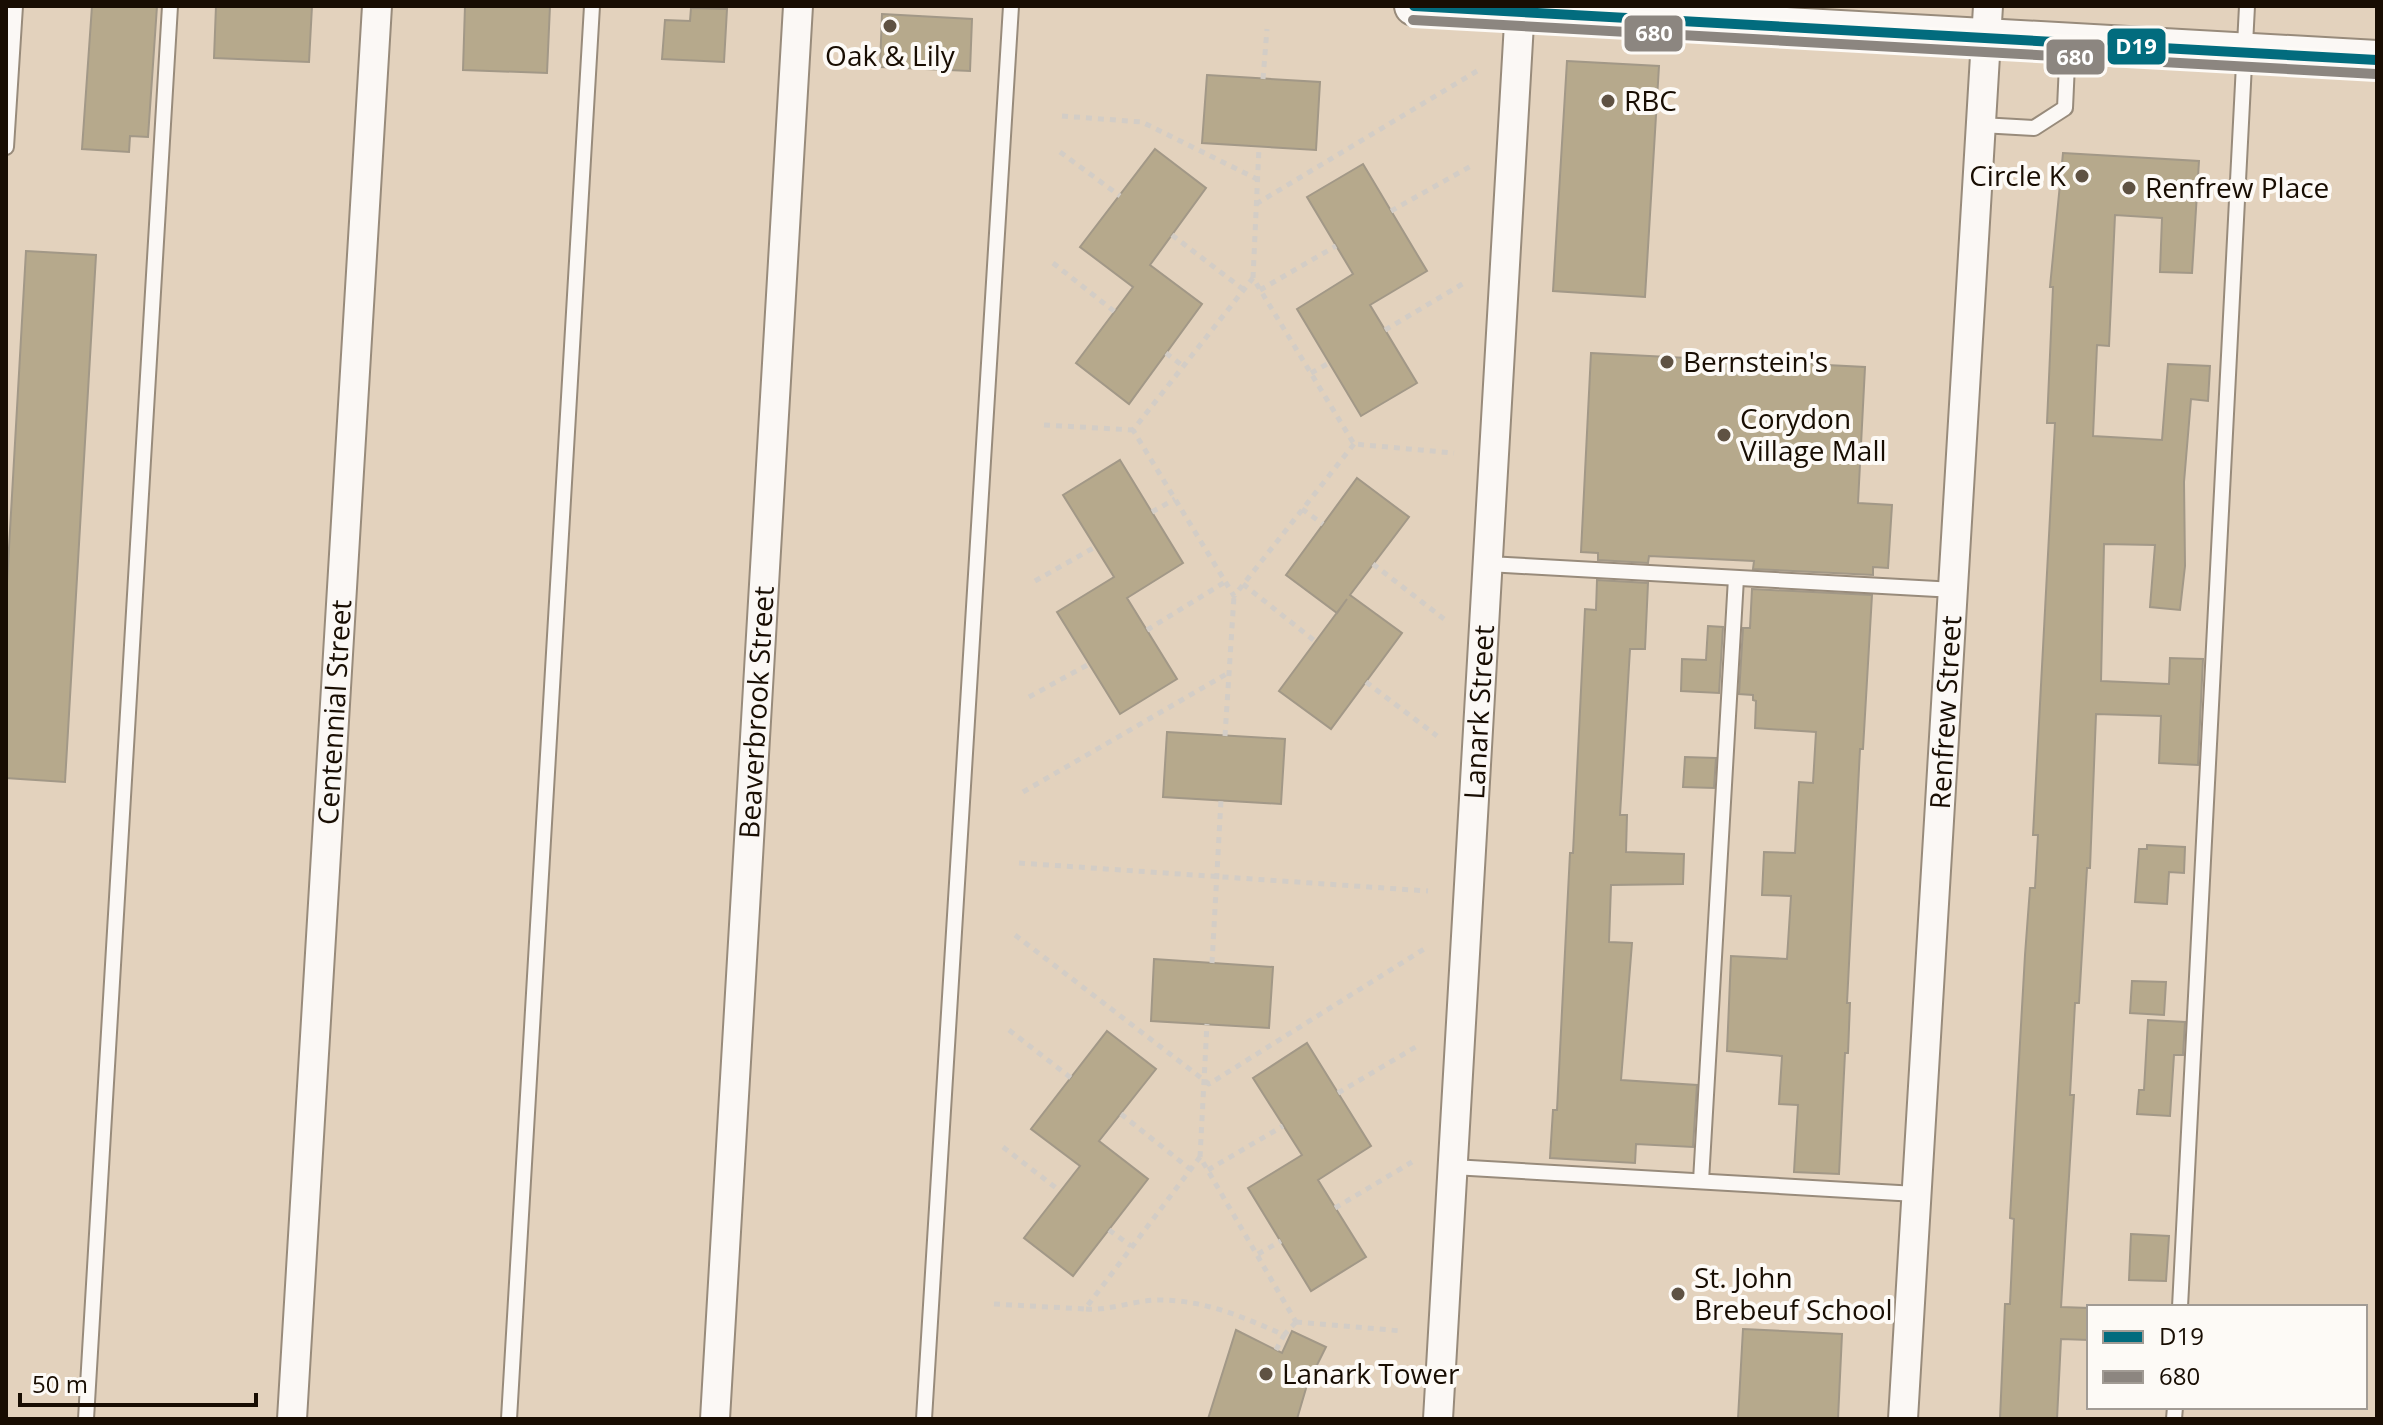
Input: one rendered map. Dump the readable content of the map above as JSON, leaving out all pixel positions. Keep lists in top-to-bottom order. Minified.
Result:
{"streets":{"street":["Centennial Street","Beaverbrook Street","Lanark Street","Renfrew Street"]},"places":["Oak & Lily","RBC","Circle K","Renfrew Place","Bernstein's","Corydon Village Mall","St. John Brebeuf School","Lanark Tower"],"lines":["transit line D19","transit line 680"],"legend":["D19","680"],"scale_bar":"50 m"}
